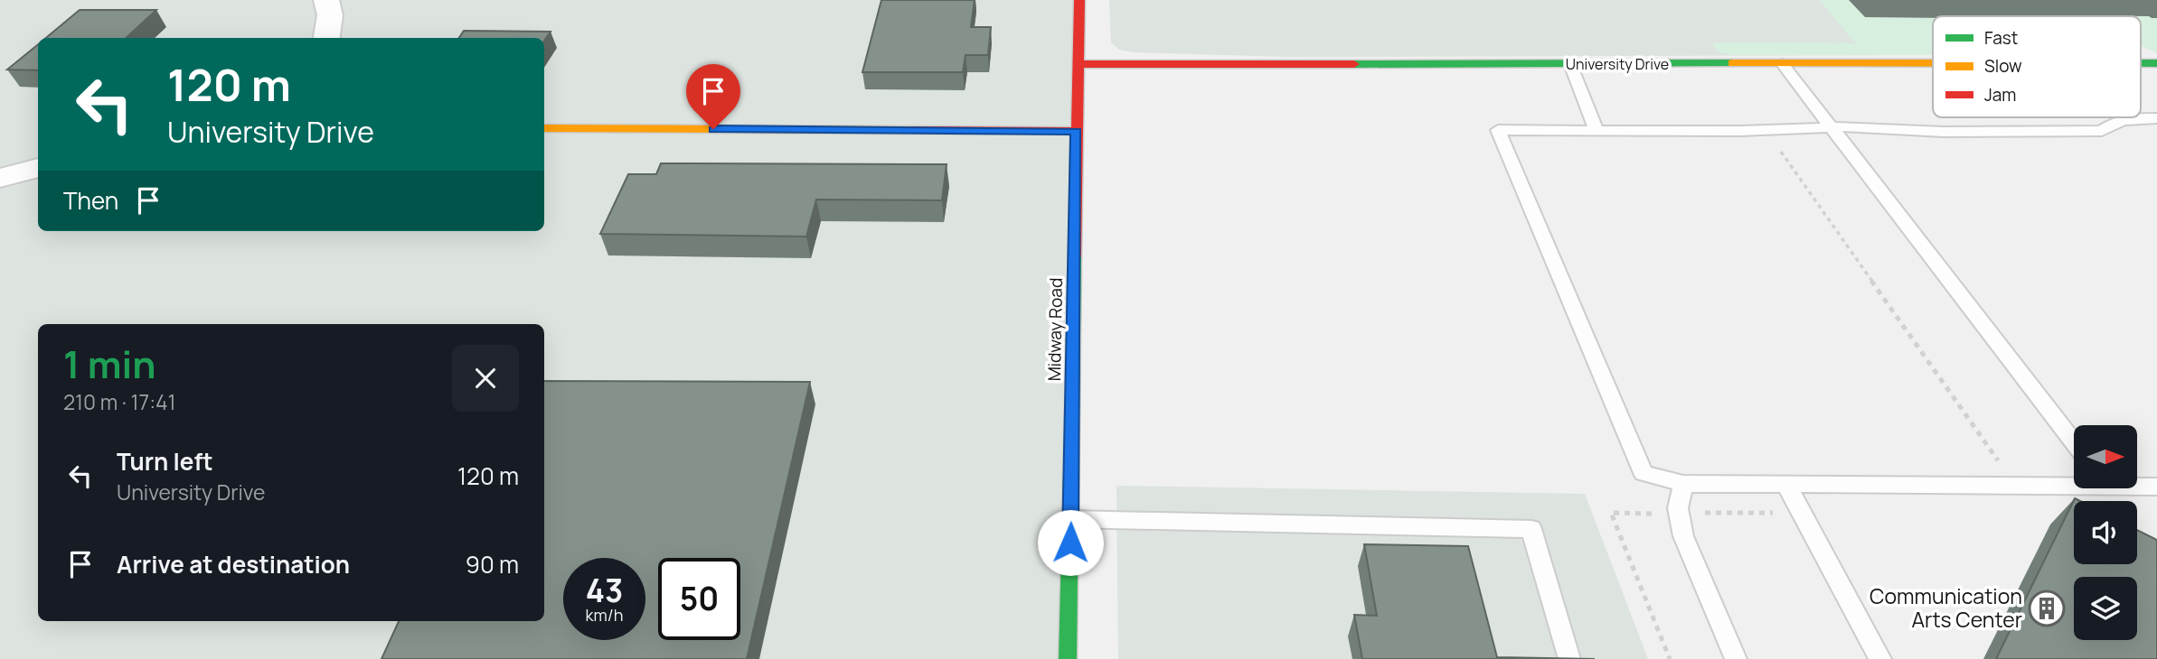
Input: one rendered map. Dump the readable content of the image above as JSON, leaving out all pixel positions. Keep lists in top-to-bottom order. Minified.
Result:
{"streets":{"street":["University Drive","Midway Road"]},"crossings":[["University Drive","Midway Road"]],"places":{"building":["Communication Arts Center"]},"legend":["Fast","Slow","Jam"],"north":"right","page":{"turn":["120 m","University Drive"],"then":"Then","heading":["1 min","210 m · 17:41"],"list":[{"name":"Turn left","note":"University Drive","value":"120 m"},{"name":"Arrive at destination","value":"90 m"}],"speed":"43 km/h","limit":"50"}}
